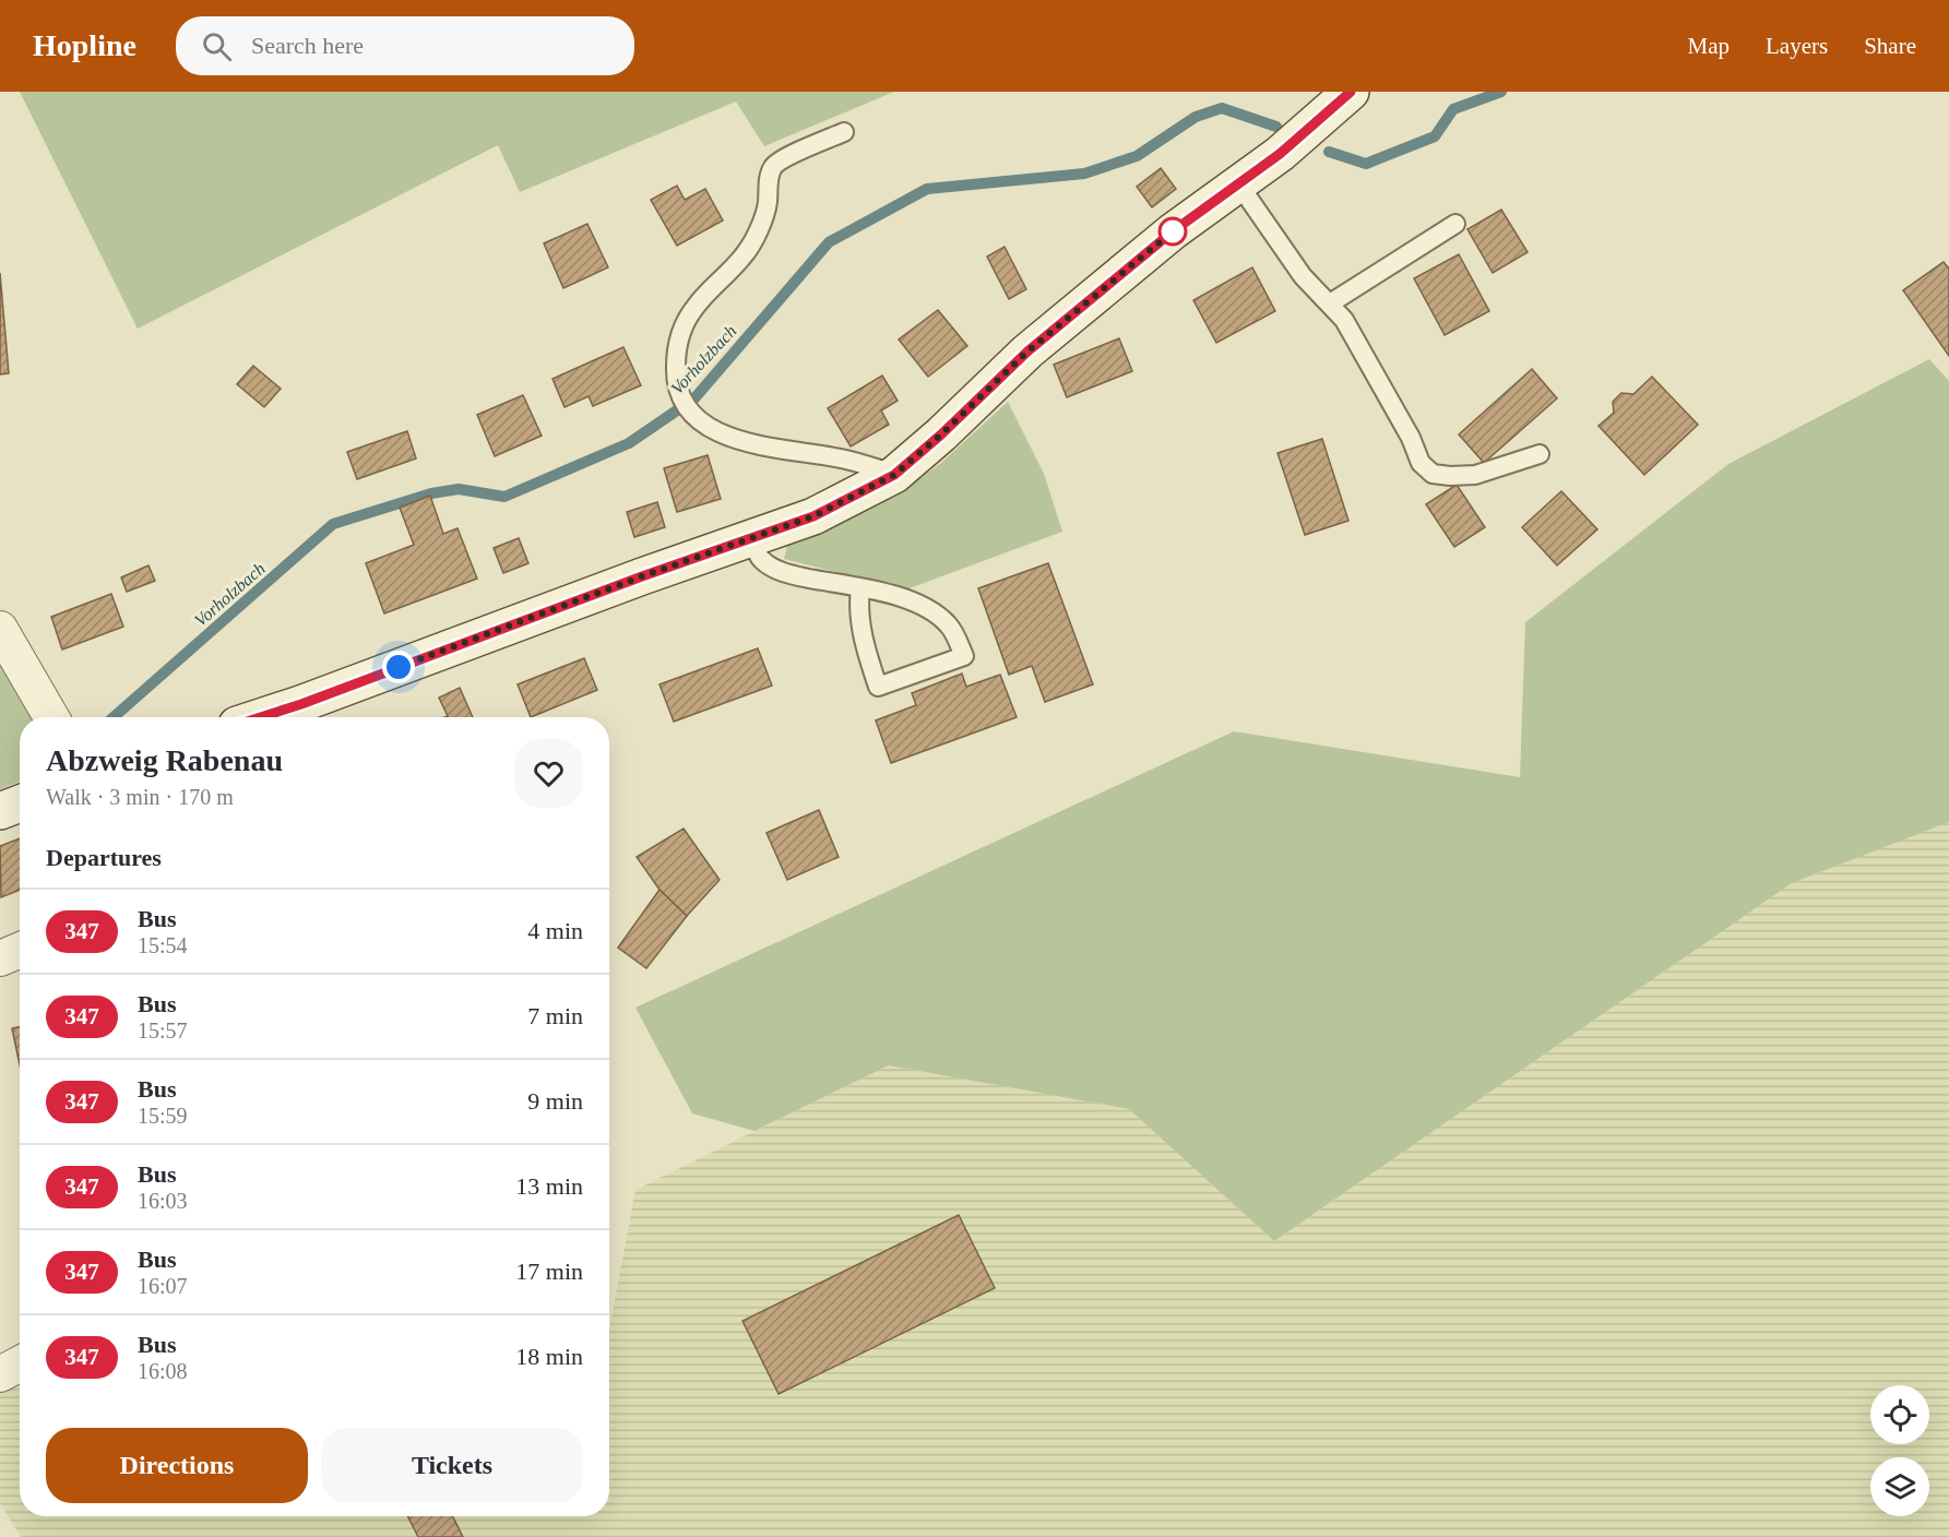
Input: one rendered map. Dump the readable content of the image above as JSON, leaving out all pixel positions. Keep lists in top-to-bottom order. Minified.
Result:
{"water":["Vorholzbach"],"lines":["bus line 347"],"page":{"header":"Hopline","search":"Search here","nav":["Map","Layers","Share"],"heading":[["Abzweig Rabenau","Walk · 3 min · 170 m"],"Departures"],"list":[{"mark":"347","name":"Bus","note":"15:54","value":"4 min"},{"mark":"347","name":"Bus","note":"15:57","value":"7 min"},{"mark":"347","name":"Bus","note":"15:59","value":"9 min"},{"mark":"347","name":"Bus","note":"16:03","value":"13 min"},{"mark":"347","name":"Bus","note":"16:07","value":"17 min"},{"mark":"347","name":"Bus","note":"16:08","value":"18 min"}],"buttons":["Directions","Tickets"]}}
